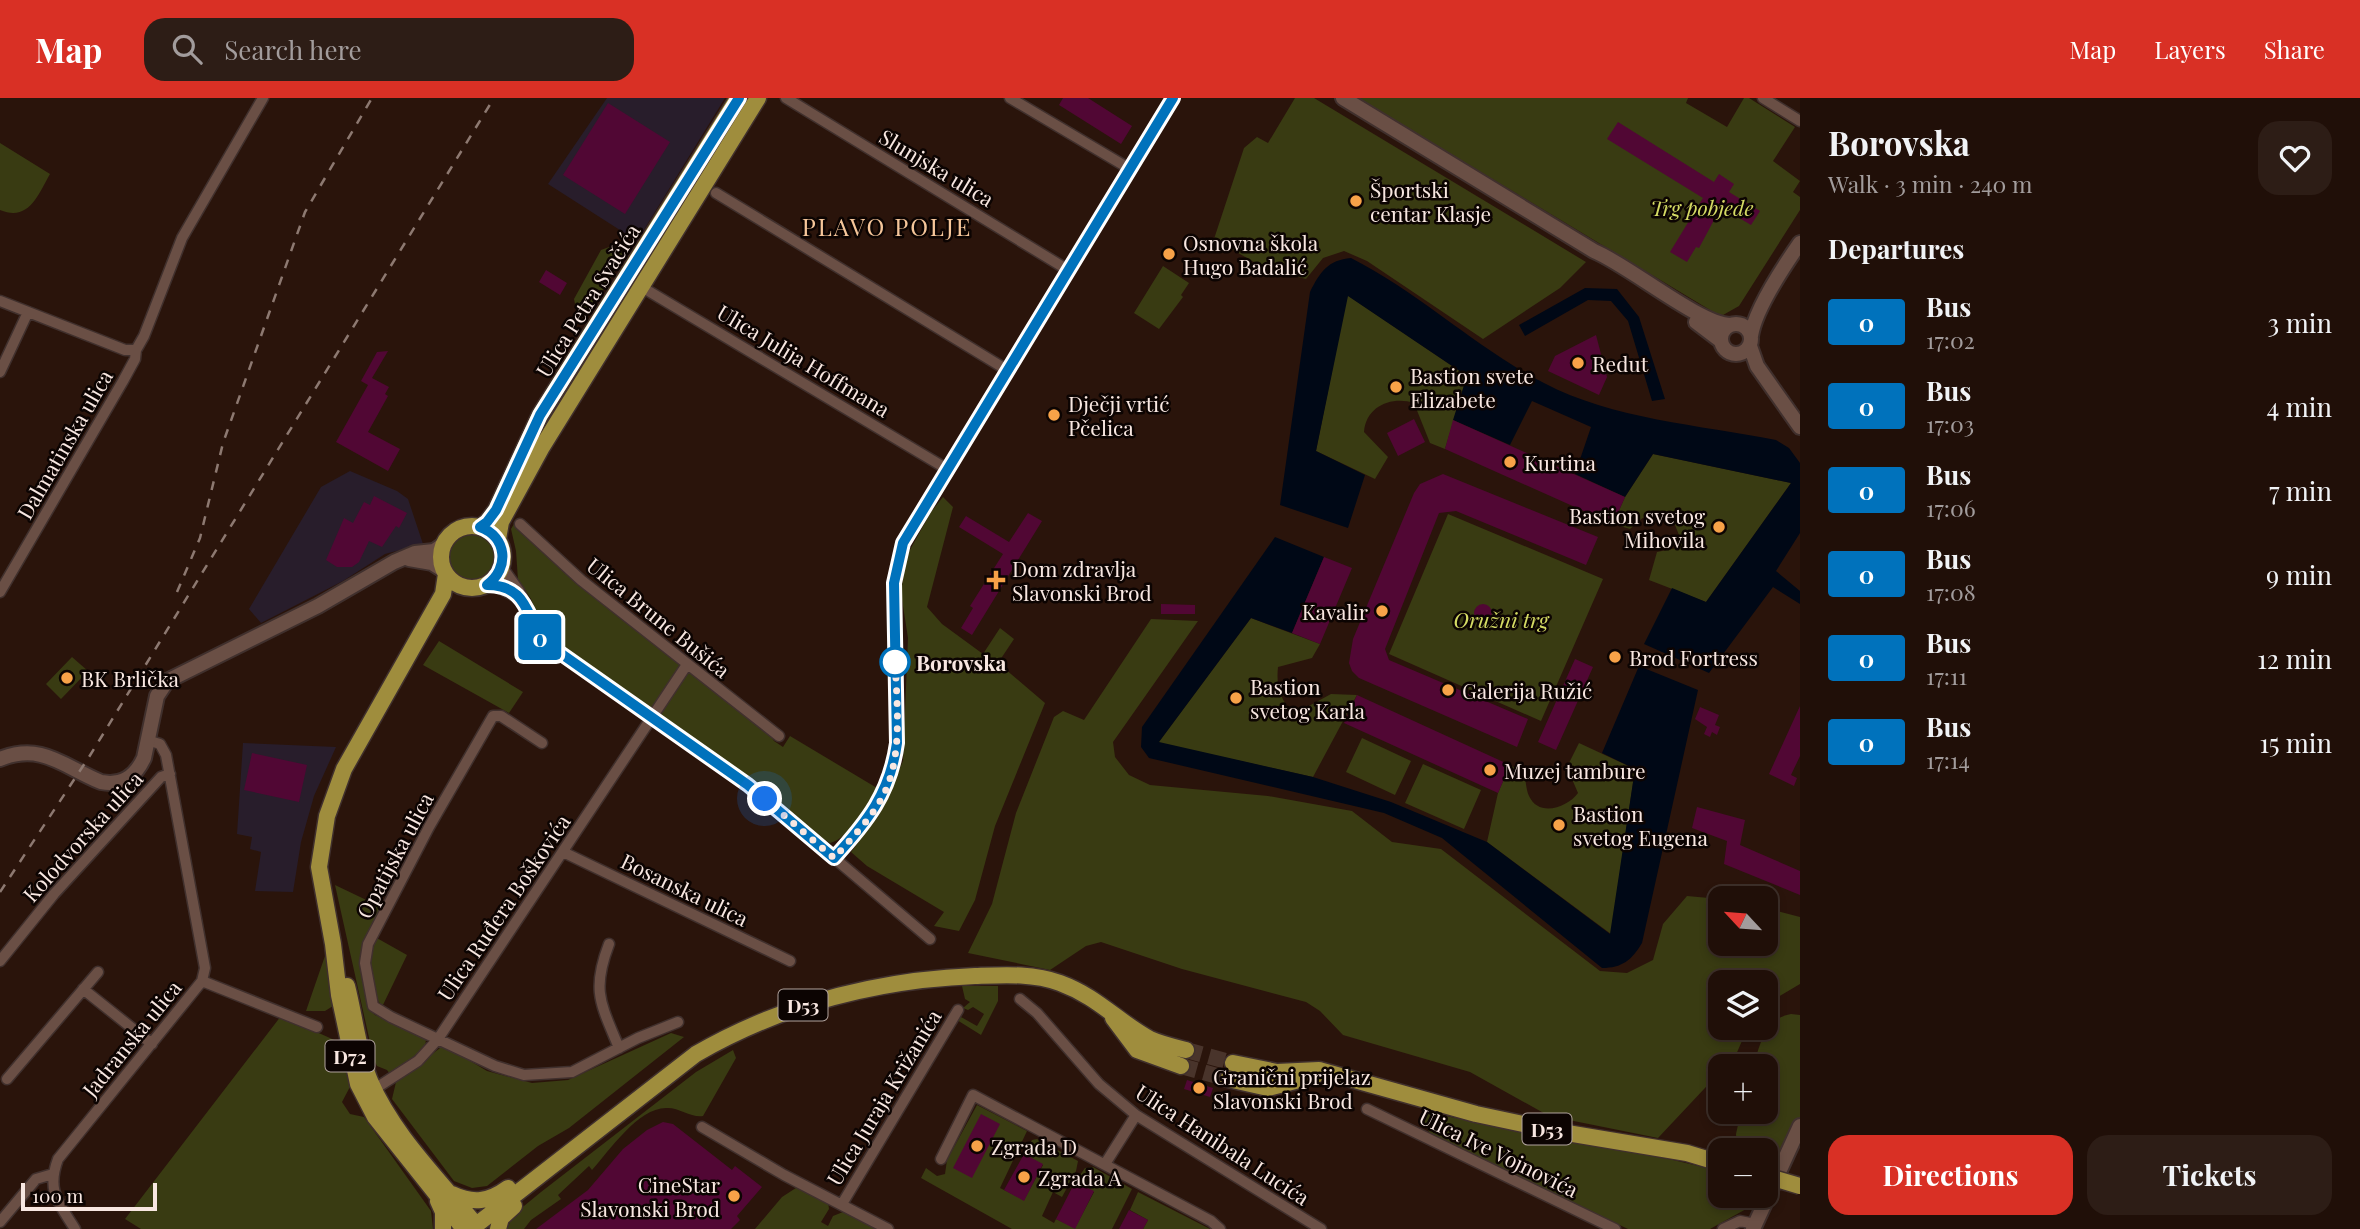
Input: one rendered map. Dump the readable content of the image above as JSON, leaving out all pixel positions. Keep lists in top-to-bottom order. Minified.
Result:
{"streets":{"main road":["Ulica Petra Svačića","D53","D72"],"street":["Slunjska ulica","Ulica Julija Hoffmana","Dalmatinska ulica","Ulica Brune Bušića","Kolodvorska ulica","Opatijska ulica","Bosanska ulica","Ulica Ruđera Boškovića","Jadranska ulica","Ulica Juraja Križanića","Ulica Hanibala Lucića","Ulica Ive Vojnovića"]},"crossings":[["Ulica Petra Svačića","Ulica Julija Hoffmana"],["Ulica Petra Svačića","D72"],["Ulica Brune Bušića","Ulica Ruđera Boškovića"],["Kolodvorska ulica","Jadranska ulica"],["Opatijska ulica","Ulica Ruđera Boškovića"],["Bosanska ulica","Ulica Ruđera Boškovića"],["Ulica Ruđera Boškovića","D72"],["D53","D72"]],"districts":["PLAVO POLJE"],"parks":["Trg pobjede","Oružni trg"],"places":{"other":["Športski centar Klasje","Osnovna škola Hugo Badalić","Redut","Bastion svete Elizabete","Dječji vrtić Pčelica","Kurtina","Bastion svetog Mihovila","Kavalir","Brod Fortress","Borovska","BK Brlička","Galerija Ružić","Bastion svetog Karla","Muzej tambure","Bastion svetog Eugena","Granični prijelaz Slavonski Brod","Zgrada D","Zgrada A","CineStar Slavonski Brod"],"health":["Dom zdravlja Slavonski Brod"]},"lines":["bus line 0"],"scale_bar":"100 m","north":"top left","page":{"header":"Map","search":"Search here","nav":["Map","Layers","Share"],"on_map":"0","heading":[["Borovska","Walk · 3 min · 240 m"],"Departures"],"list":[{"mark":"0","name":"Bus","note":"17:02","value":"3 min"},{"mark":"0","name":"Bus","note":"17:03","value":"4 min"},{"mark":"0","name":"Bus","note":"17:06","value":"7 min"},{"mark":"0","name":"Bus","note":"17:08","value":"9 min"},{"mark":"0","name":"Bus","note":"17:11","value":"12 min"},{"mark":"0","name":"Bus","note":"17:14","value":"15 min"}],"map_buttons":["+","−"],"buttons":["Directions","Tickets"],"scale":"100 m"}}
